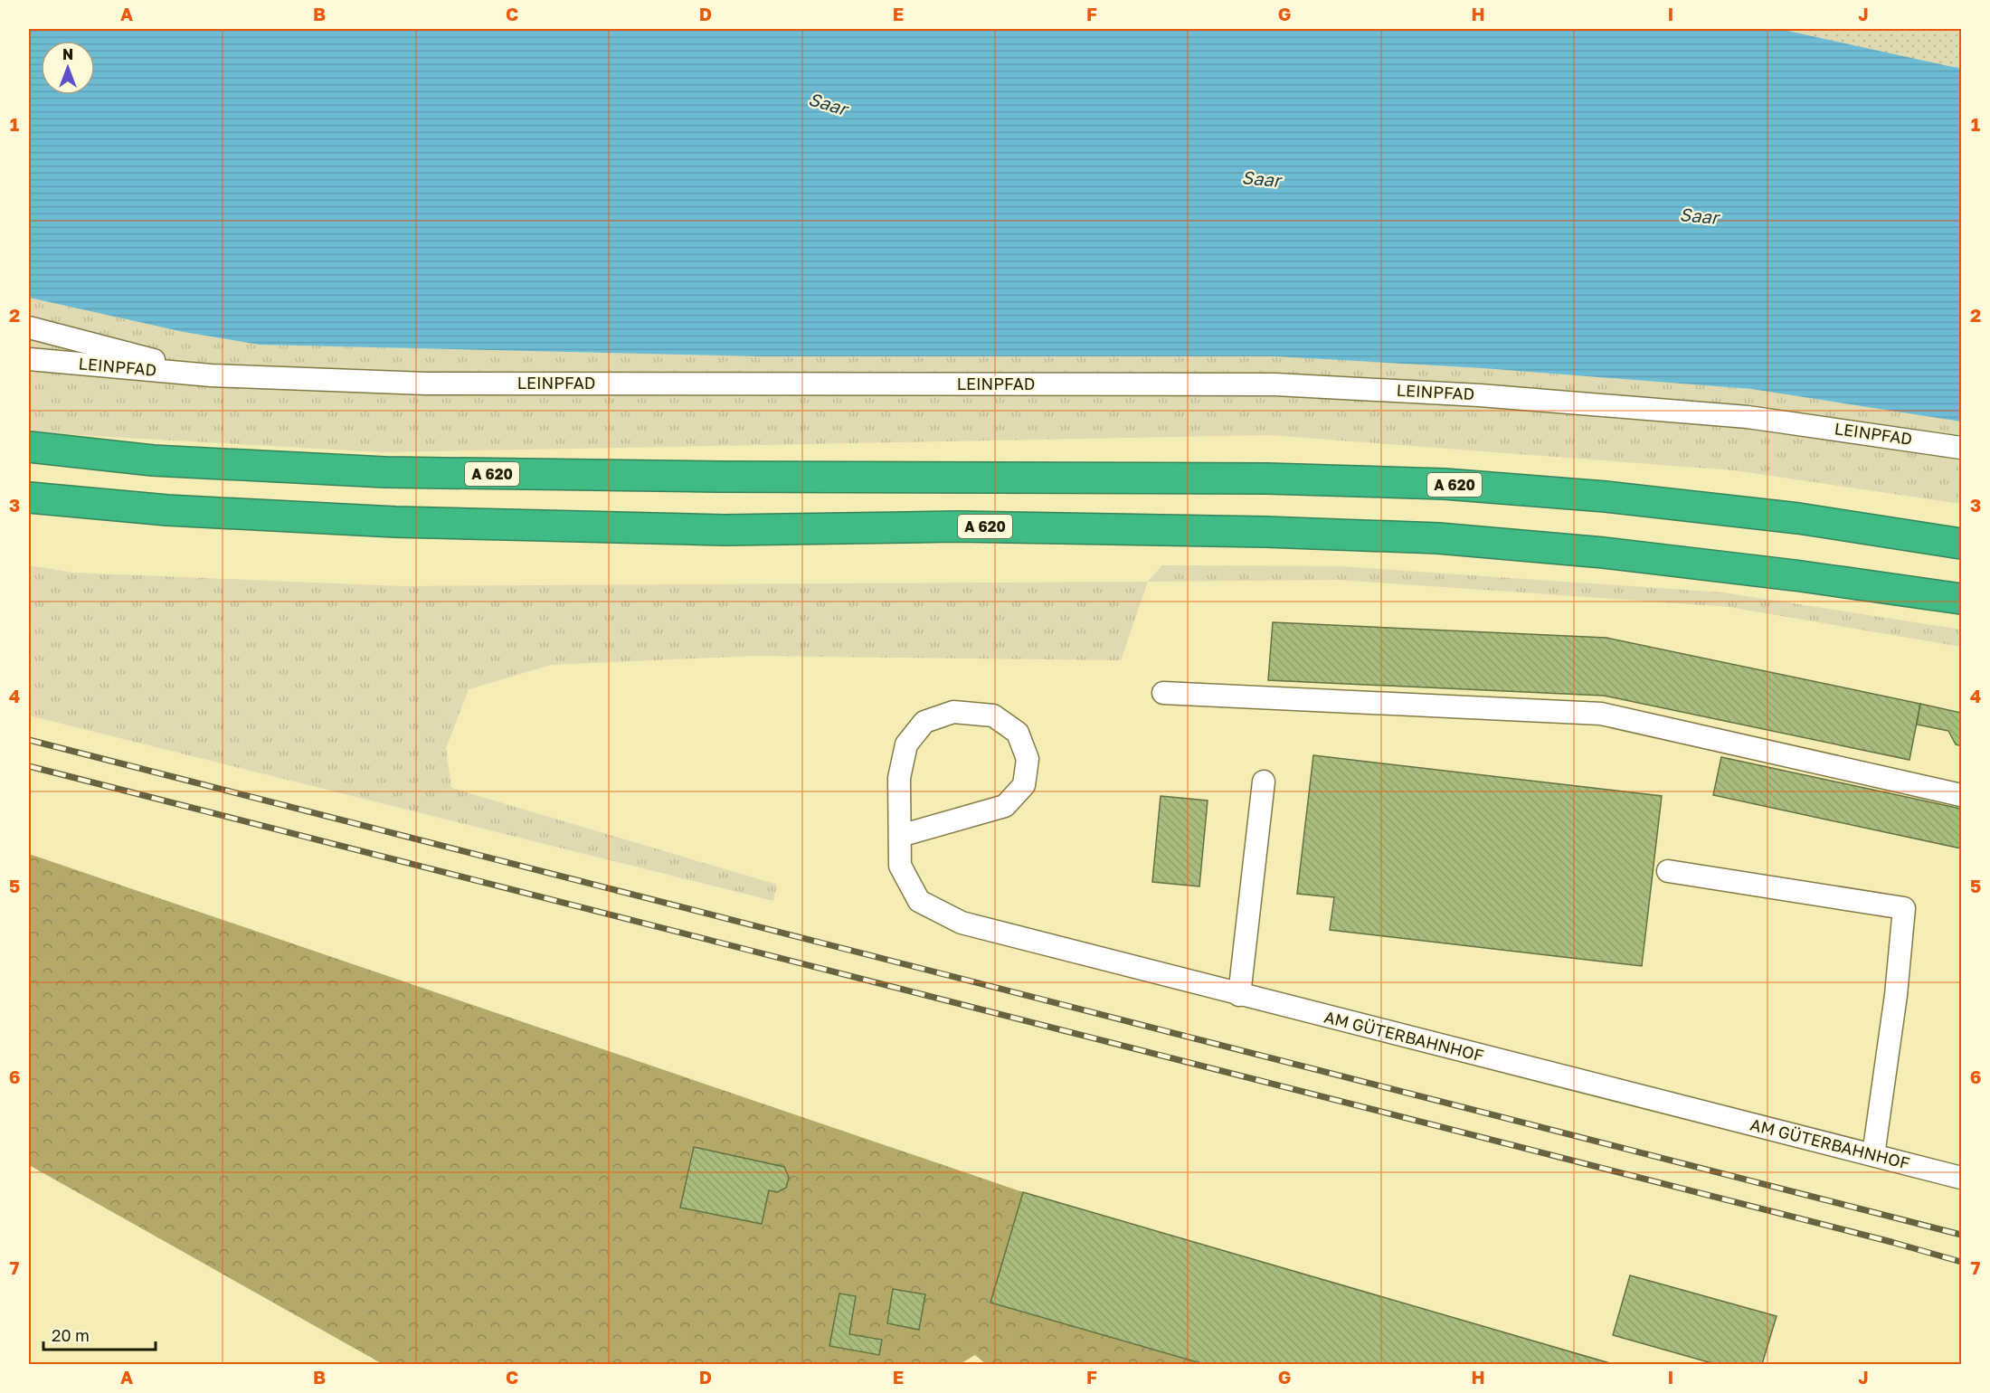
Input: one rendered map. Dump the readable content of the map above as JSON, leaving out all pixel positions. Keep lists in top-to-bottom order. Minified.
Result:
{"streets":{"highway":["A 620"],"lane":["LEINPFAD","AM GÜTERBAHNHOF"]},"water":["Saar"],"scale_bar":"20 m","north":"top","grid":{"columns":["A","B","C","D","E","F","G","H","I","J"],"rows":["1","2","3","4","5","6","7"]}}
